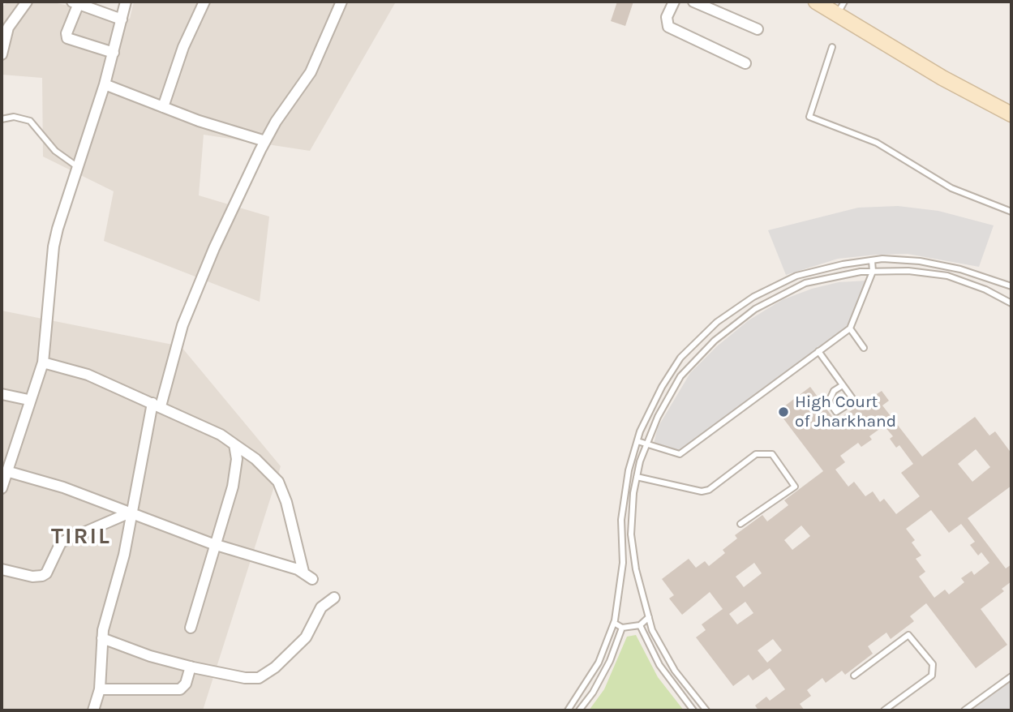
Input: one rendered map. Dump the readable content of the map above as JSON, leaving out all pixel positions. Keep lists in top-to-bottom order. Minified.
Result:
{"districts":["TIRIL"],"places":["High Court of Jharkhand"]}
